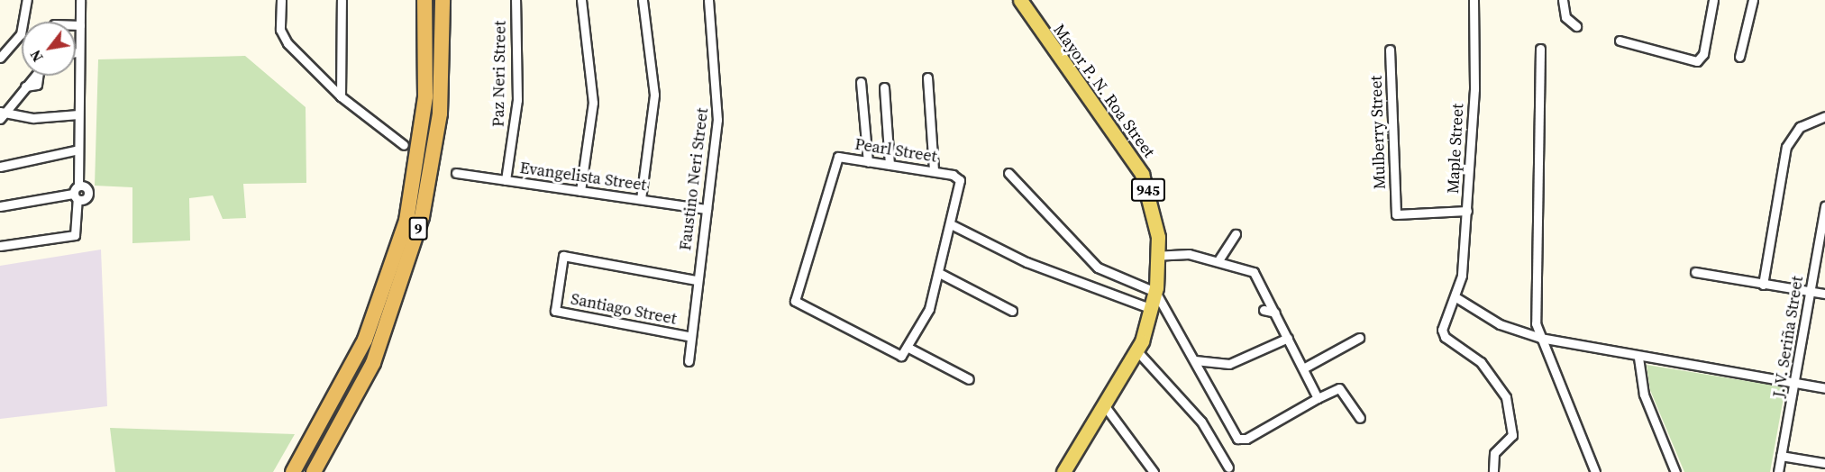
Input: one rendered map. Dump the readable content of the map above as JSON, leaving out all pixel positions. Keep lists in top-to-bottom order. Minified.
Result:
{"streets":{"highway":["9"],"main road":["Mayor P. N. Roa Street","945"],"street":["Paz Neri Street","Mulberry Street","Maple Street","Pearl Street","Evangelista Street","Faustino Neri Street","Santiago Street","J. V. Seriña Street"]},"crossings":[["Paz Neri Street","Evangelista Street"],["Mulberry Street","Maple Street"],["Evangelista Street","Faustino Neri Street"],["Faustino Neri Street","Santiago Street"]],"north":"bottom left"}
